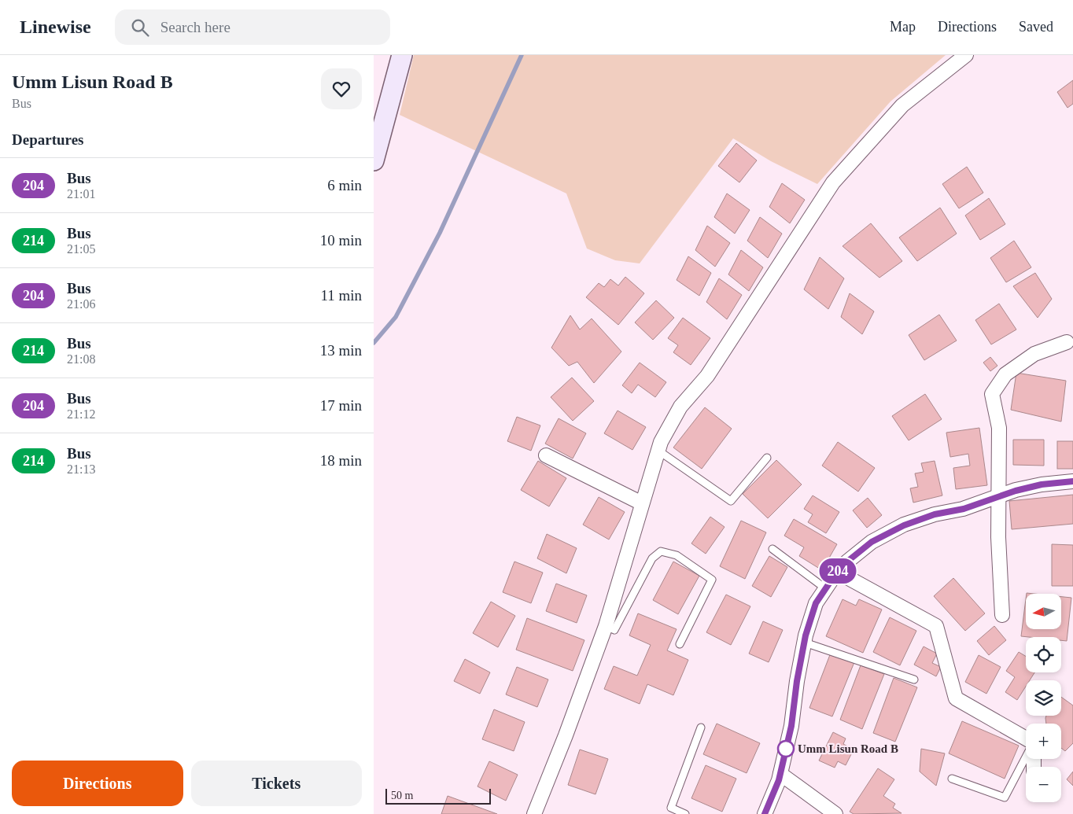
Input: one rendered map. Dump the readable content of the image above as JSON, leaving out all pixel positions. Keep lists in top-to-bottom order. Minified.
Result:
{"places":["Umm Lisun Road B"],"lines":["bus line 204"],"scale_bar":"50 m","north":"left","page":{"header":"Linewise","search":"Search here","nav":["Map","Directions","Saved"],"heading":[["Umm Lisun Road B","Bus"],"Departures"],"on_map":"204","list":[{"mark":"204","name":"Bus","note":"21:01","value":"6 min"},{"mark":"214","name":"Bus","note":"21:05","value":"10 min"},{"mark":"204","name":"Bus","note":"21:06","value":"11 min"},{"mark":"214","name":"Bus","note":"21:08","value":"13 min"},{"mark":"204","name":"Bus","note":"21:12","value":"17 min"},{"mark":"214","name":"Bus","note":"21:13","value":"18 min"}],"map_buttons":["+","−"],"buttons":["Directions","Tickets"],"scale":"50 m"}}
